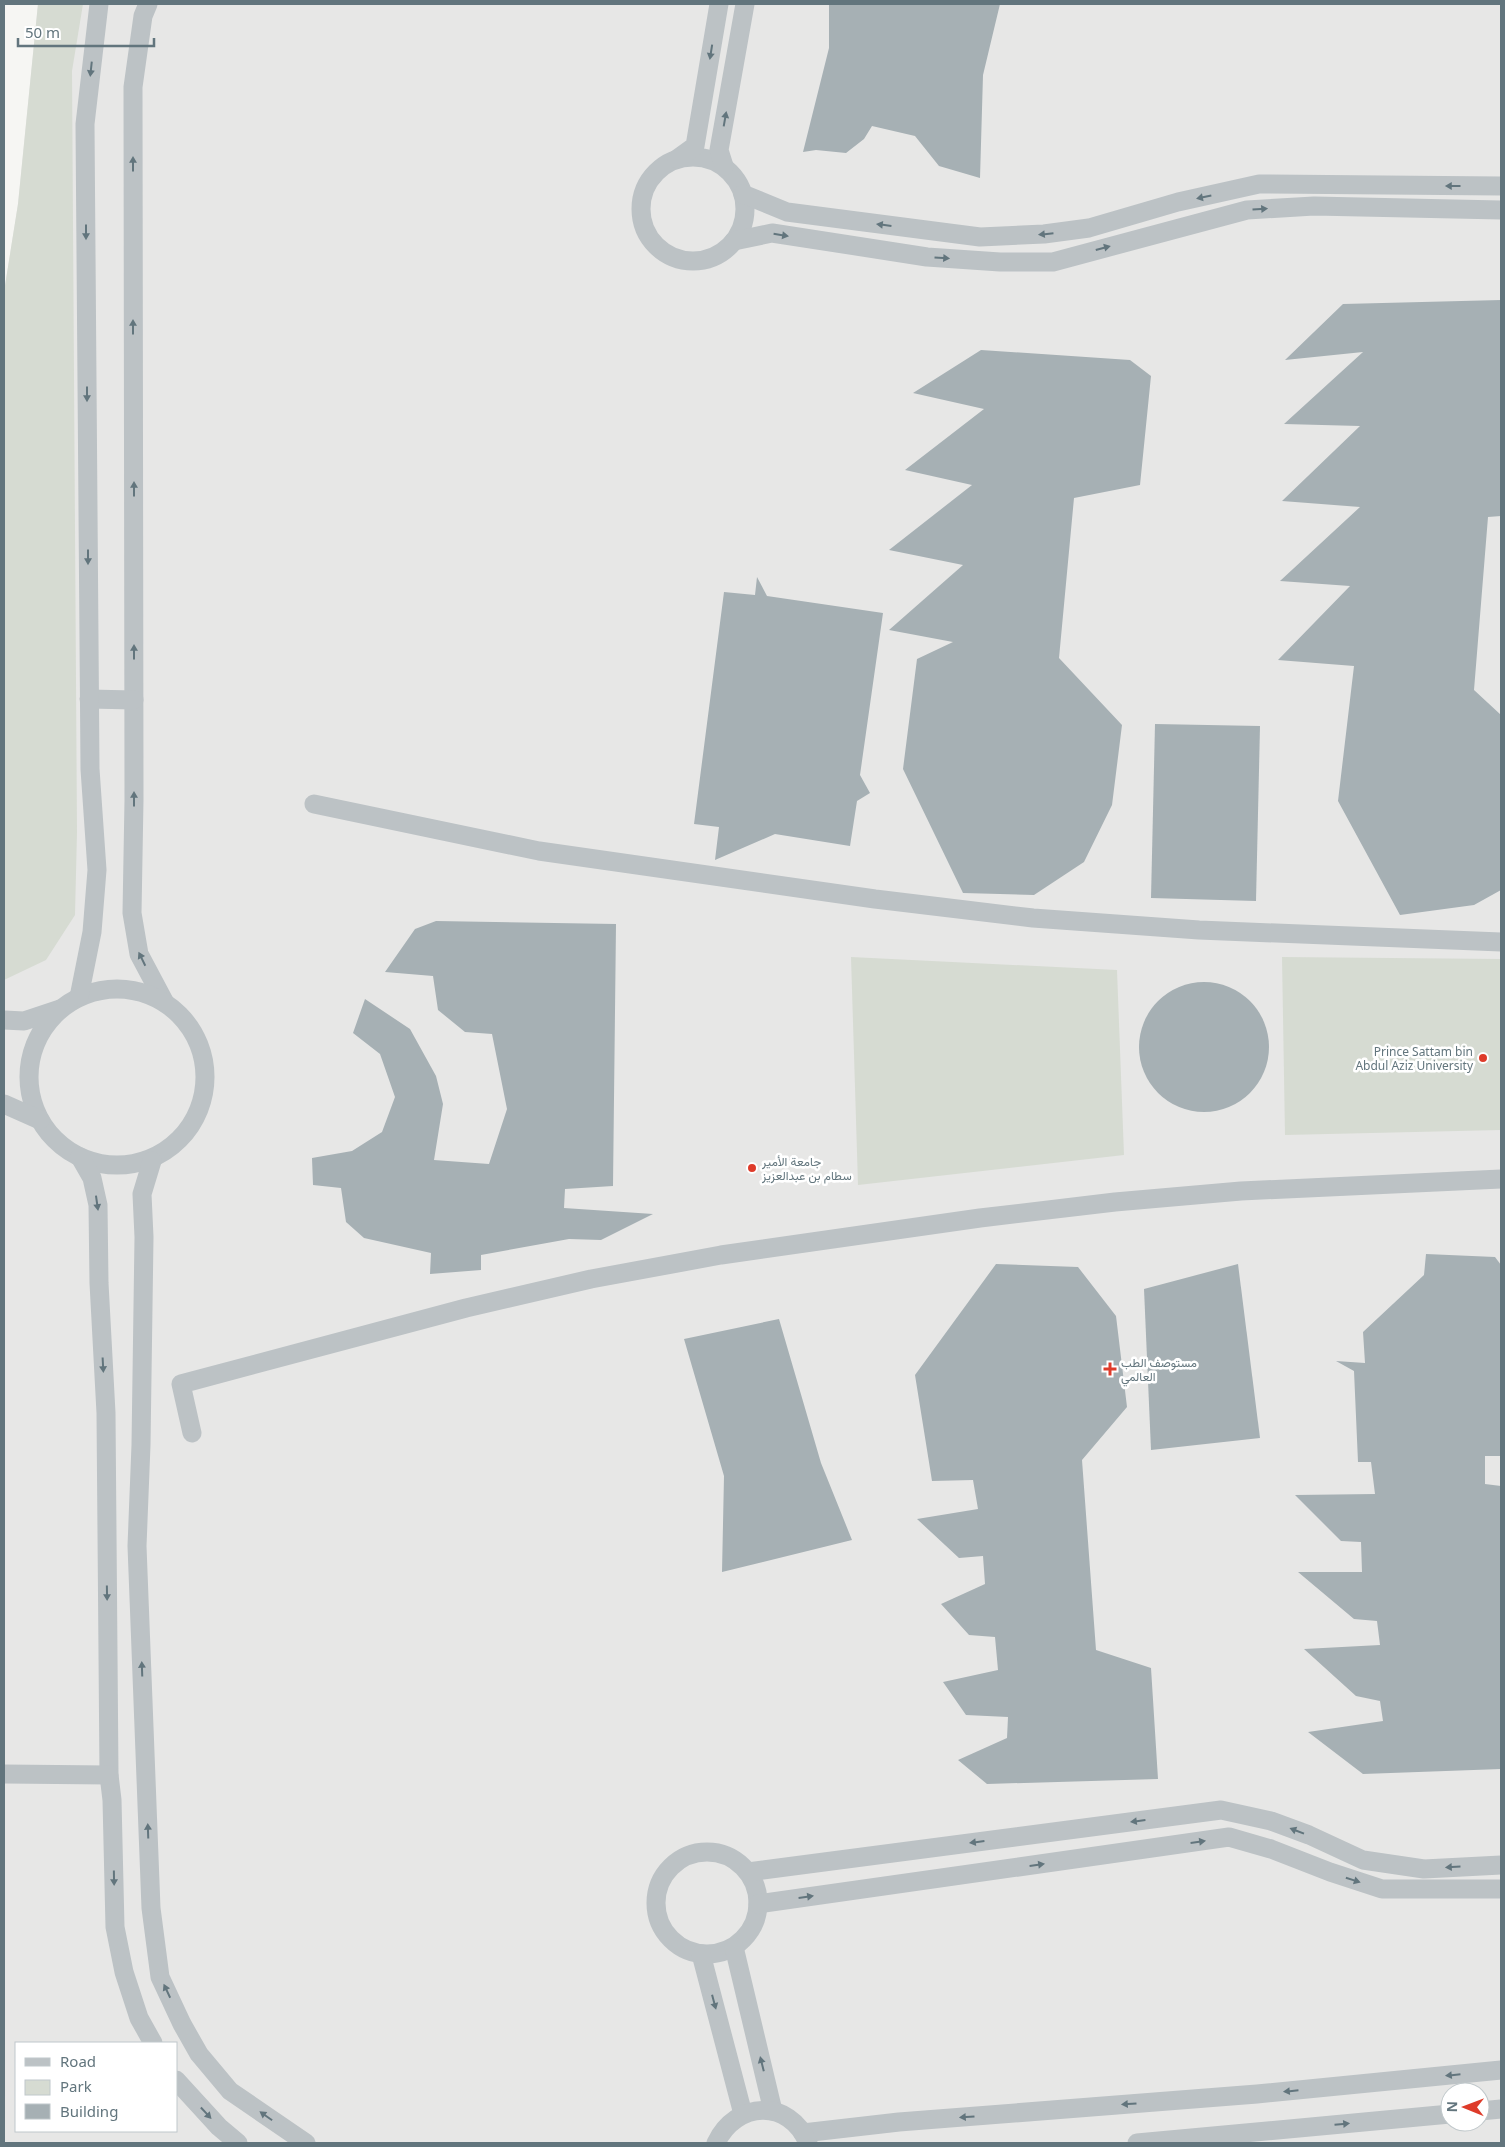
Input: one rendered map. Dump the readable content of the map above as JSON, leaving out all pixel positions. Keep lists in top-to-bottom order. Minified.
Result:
{"places":{"other":["Prince Sattam bin Abdul Aziz University","جامعة الأمير سطام بن عبدالعزيز"],"health":["مستوصف الطب العالمي"]},"legend":["Road","Park","Building"],"scale_bar":"50 m","north":"left"}
